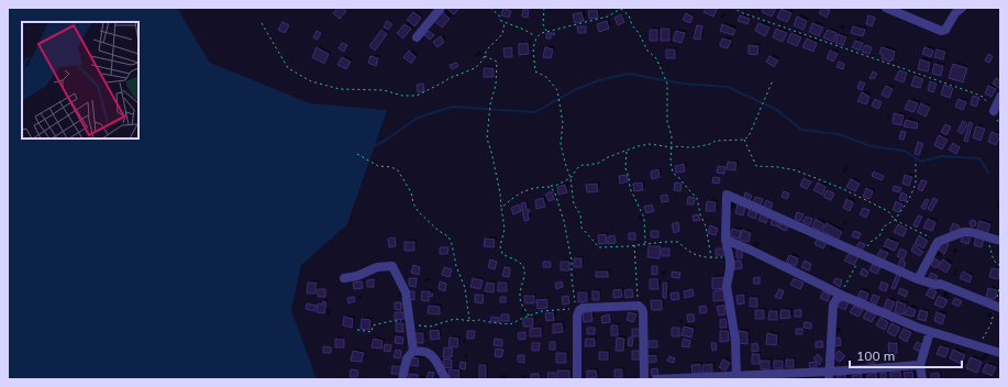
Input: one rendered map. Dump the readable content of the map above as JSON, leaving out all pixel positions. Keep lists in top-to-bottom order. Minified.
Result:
{"scale_bar":"100 m"}
